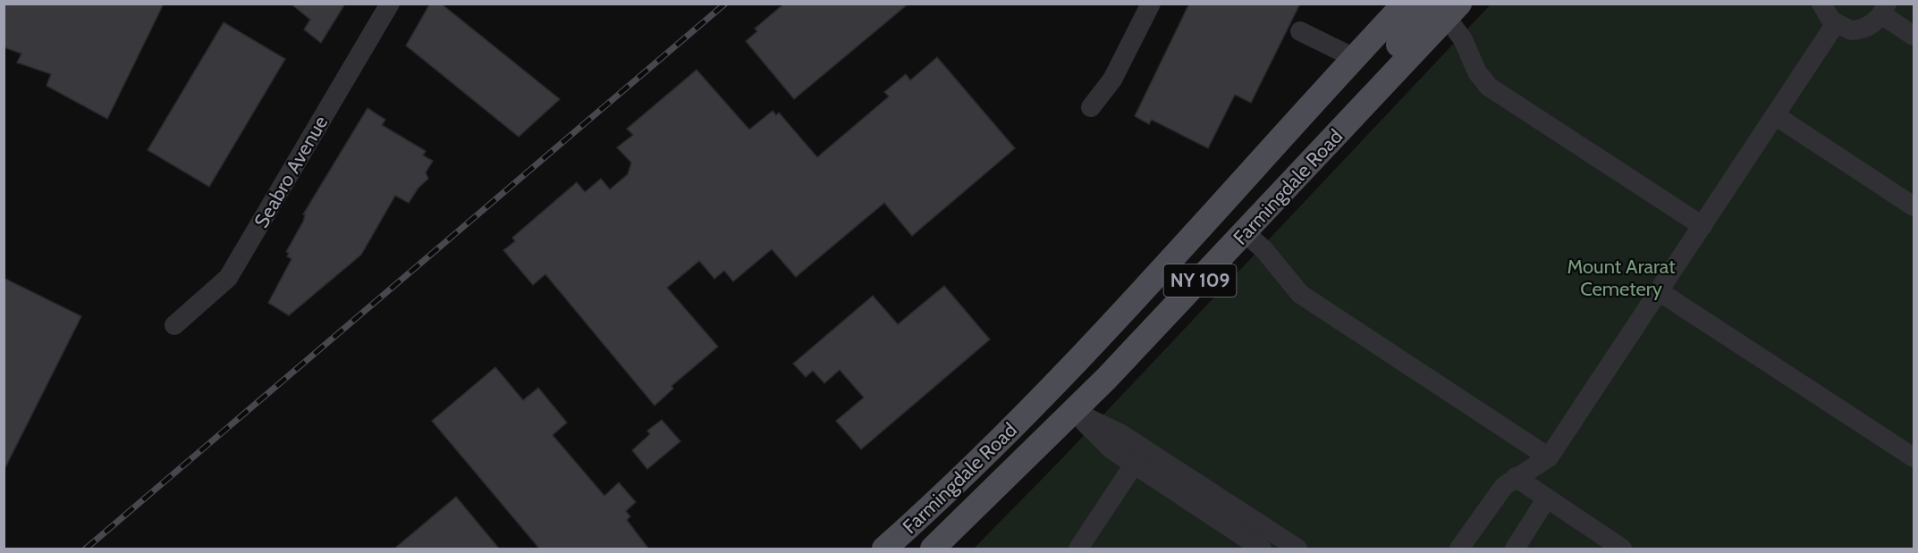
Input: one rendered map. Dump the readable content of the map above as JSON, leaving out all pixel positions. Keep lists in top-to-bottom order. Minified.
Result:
{"streets":{"main road":["Farmingdale Road","NY 109"],"street":["Seabro Avenue"]},"parks":["Mount Ararat Cemetery"]}
